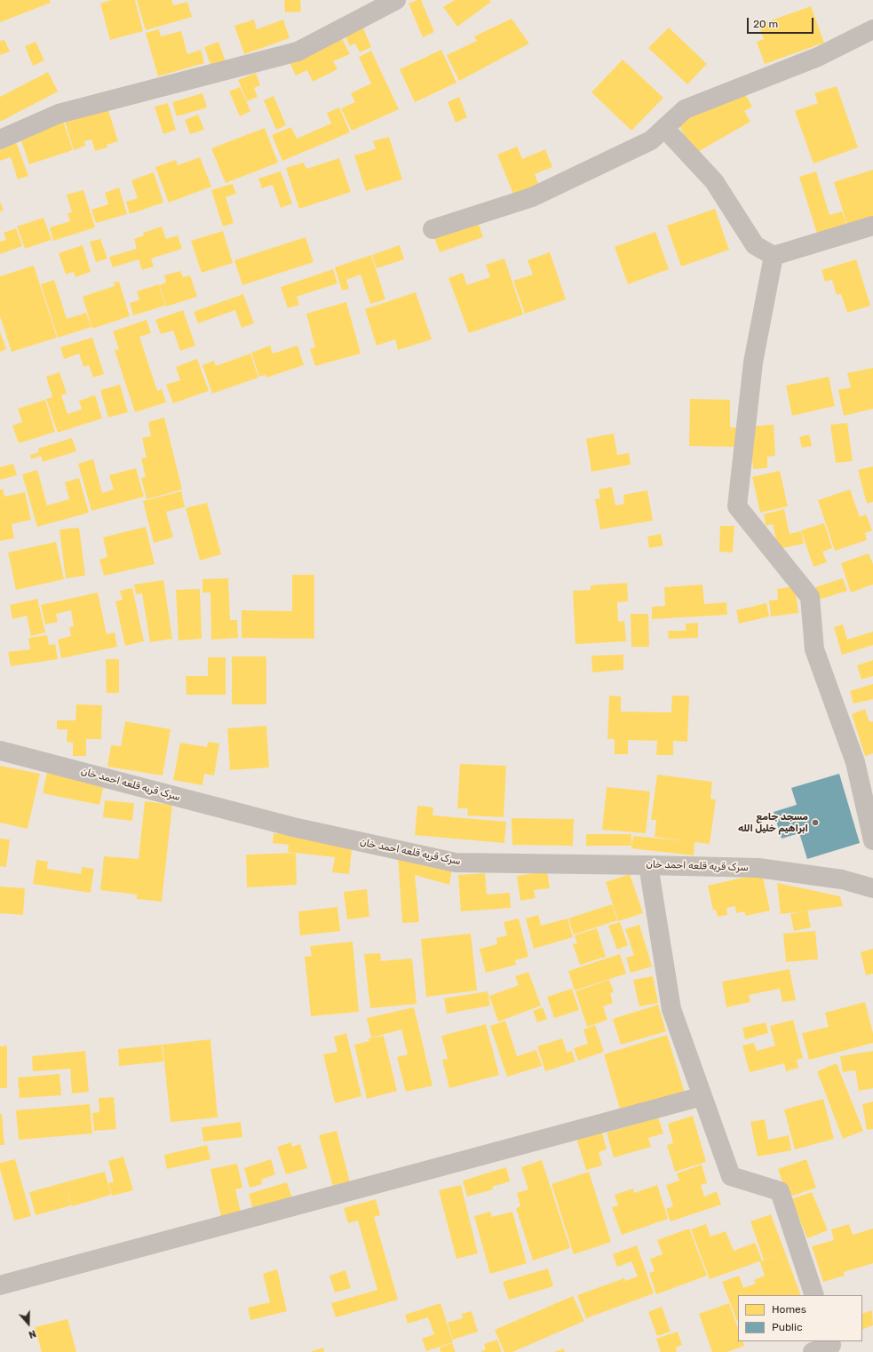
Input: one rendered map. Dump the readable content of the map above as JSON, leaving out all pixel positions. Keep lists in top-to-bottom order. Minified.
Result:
{"streets":{"street":["سرک قریه قلعه احمد خان"]},"places":["مسجد جامع ابراهیم خلیل الله"],"legend":["Homes","Public"],"scale_bar":"20 m","north":"bottom"}
